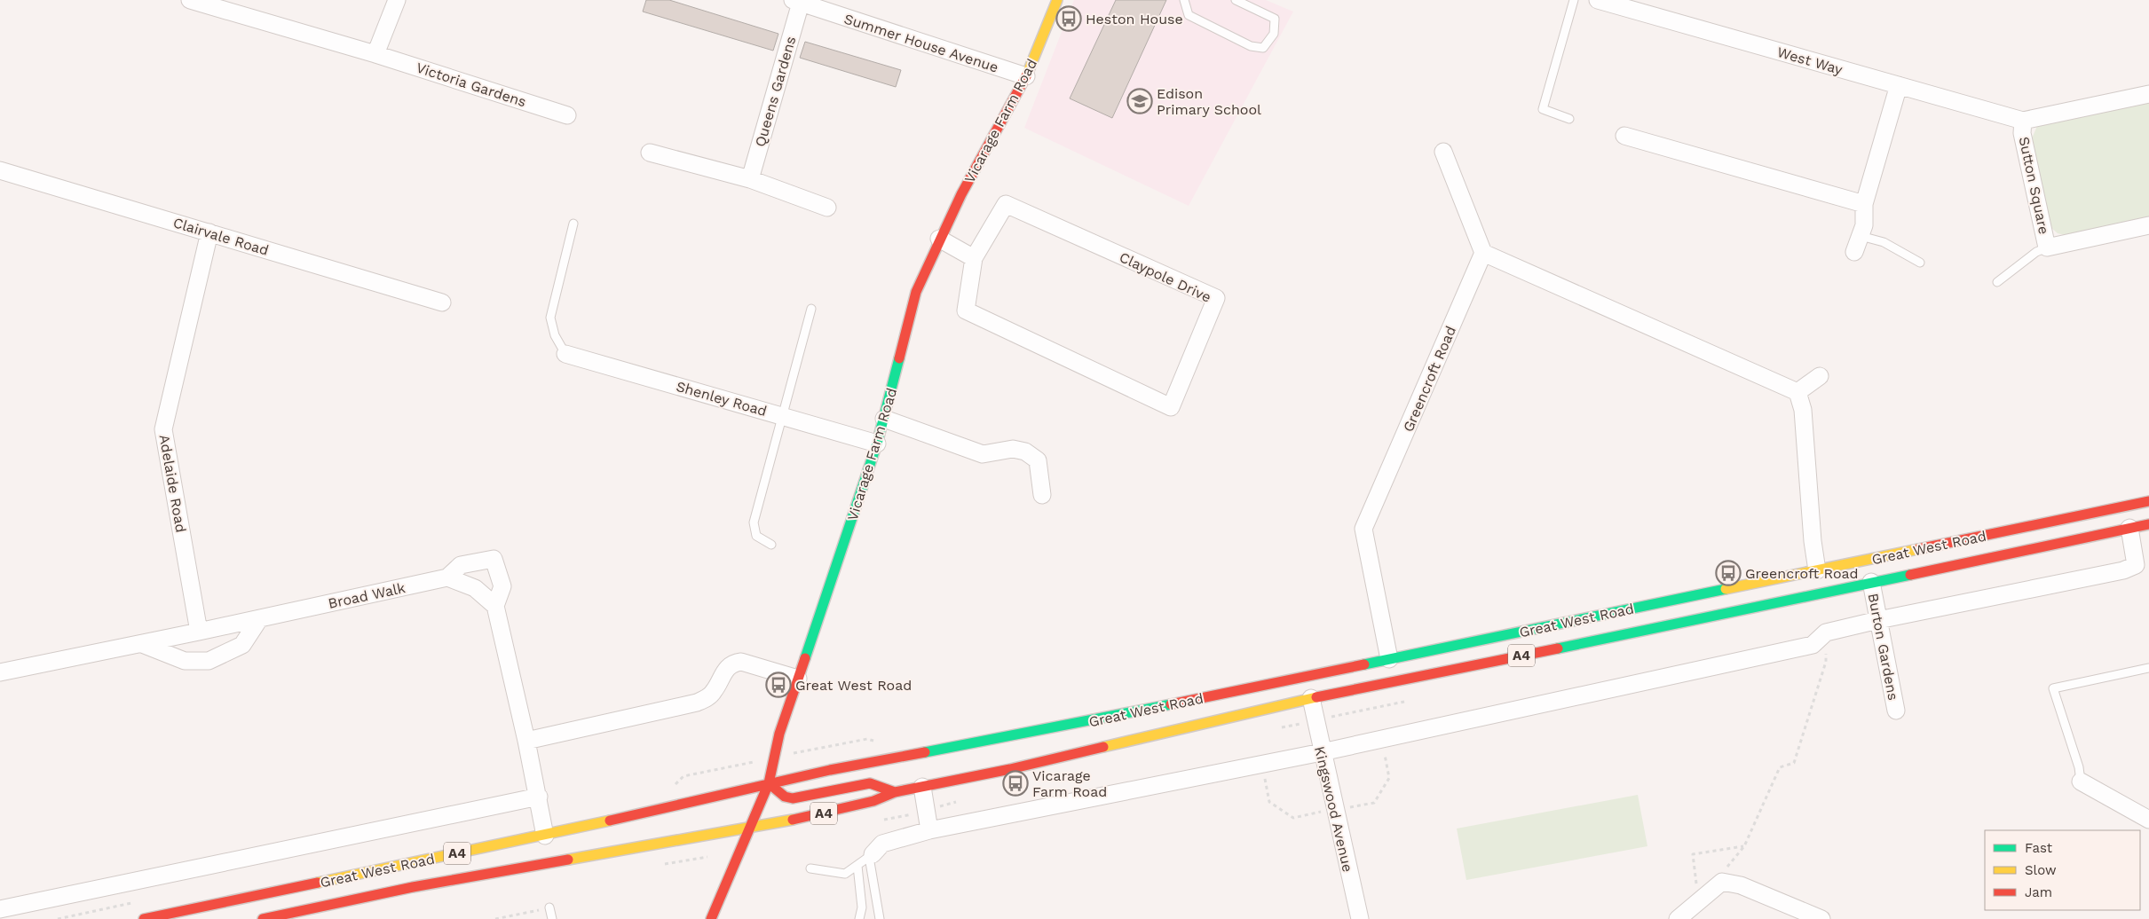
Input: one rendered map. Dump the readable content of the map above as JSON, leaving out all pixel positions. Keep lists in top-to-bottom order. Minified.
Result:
{"streets":{"main road":["Vicarage Farm Road","Great West Road","A4"],"street":["Summer House Avenue","West Way","Victoria Gardens","Queens Gardens","Sutton Square","Clairvale Road","Claypole Drive","Greencroft Road","Shenley Road","Adelaide Road","Broad Walk","Burton Gardens","Kingswood Avenue"]},"crossings":[["Summer House Avenue","Queens Gardens"],["Summer House Avenue","Vicarage Farm Road"],["West Way","Sutton Square"],["Vicarage Farm Road","Shenley Road"],["Vicarage Farm Road","Great West Road"],["Vicarage Farm Road","A4"],["Clairvale Road","Adelaide Road"],["Greencroft Road","Great West Road"],["Adelaide Road","Broad Walk"],["Great West Road","Burton Gardens"],["Great West Road","A4"],["Great West Road","Kingswood Avenue"]],"places":{"bus stop":["Heston House","Greencroft Road","Great West Road","Vicarage Farm Road"],"school or university":["Edison Primary School"]},"legend":["Fast","Slow","Jam"]}
